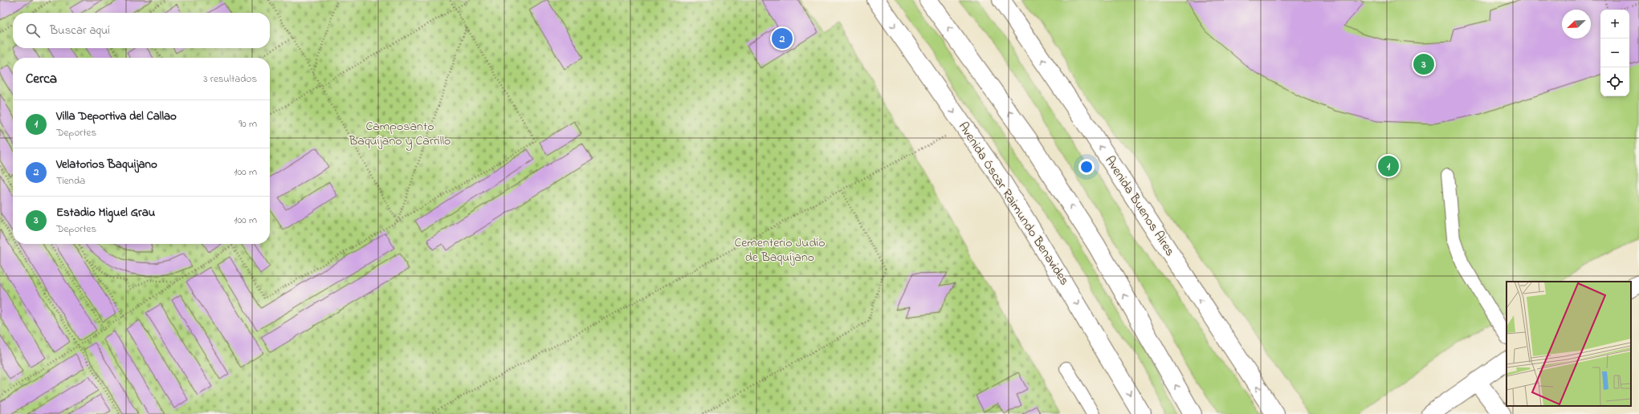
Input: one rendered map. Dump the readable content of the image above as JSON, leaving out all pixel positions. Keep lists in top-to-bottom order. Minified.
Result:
{"streets":{"main road":["Avenida Óscar Raimundo Benavides","Avenida Buenos Aires"]},"parks":["Camposanto Baquíjano y Carrillo","Cementerio Judío de Baquíjano"],"north":"bottom left","page":{"map_buttons":["+","−"],"search":"Buscar aquí","pins":["2","3","1"],"heading":["Cerca","3 resultados"],"list":[{"mark":"1","name":"Villa Deportiva del Callao","note":"Deportes","value":"90 m"},{"mark":"2","name":"Velatorios Baquijano","note":"Tienda","value":"100 m"},{"mark":"3","name":"Estadio Miguel Grau","note":"Deportes","value":"100 m"}]}}
